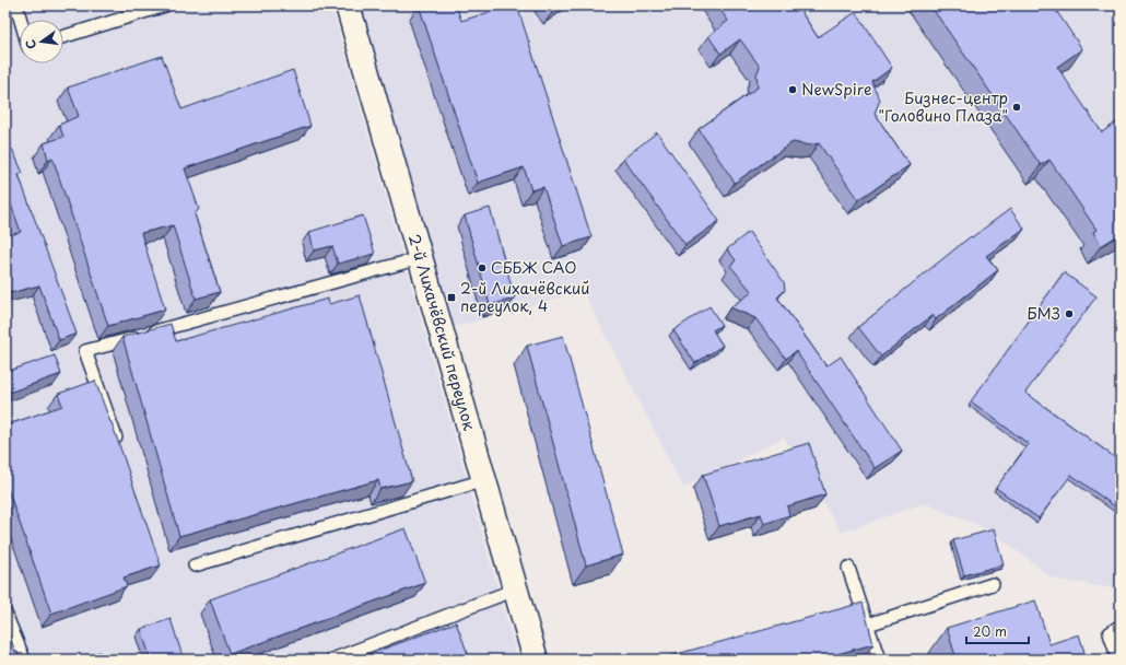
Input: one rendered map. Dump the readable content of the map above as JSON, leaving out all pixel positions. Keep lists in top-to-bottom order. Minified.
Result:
{"streets":{"street":["2-й Лихачёвский переулок"]},"places":{"other":["NewSpire","Бизнес-центр \"Головино Плаза\"","СББЖ САО","БМЗ"],"transit":["2-й Лихачёвский переулок, 4"]},"scale_bar":"20 m","north":"left"}
